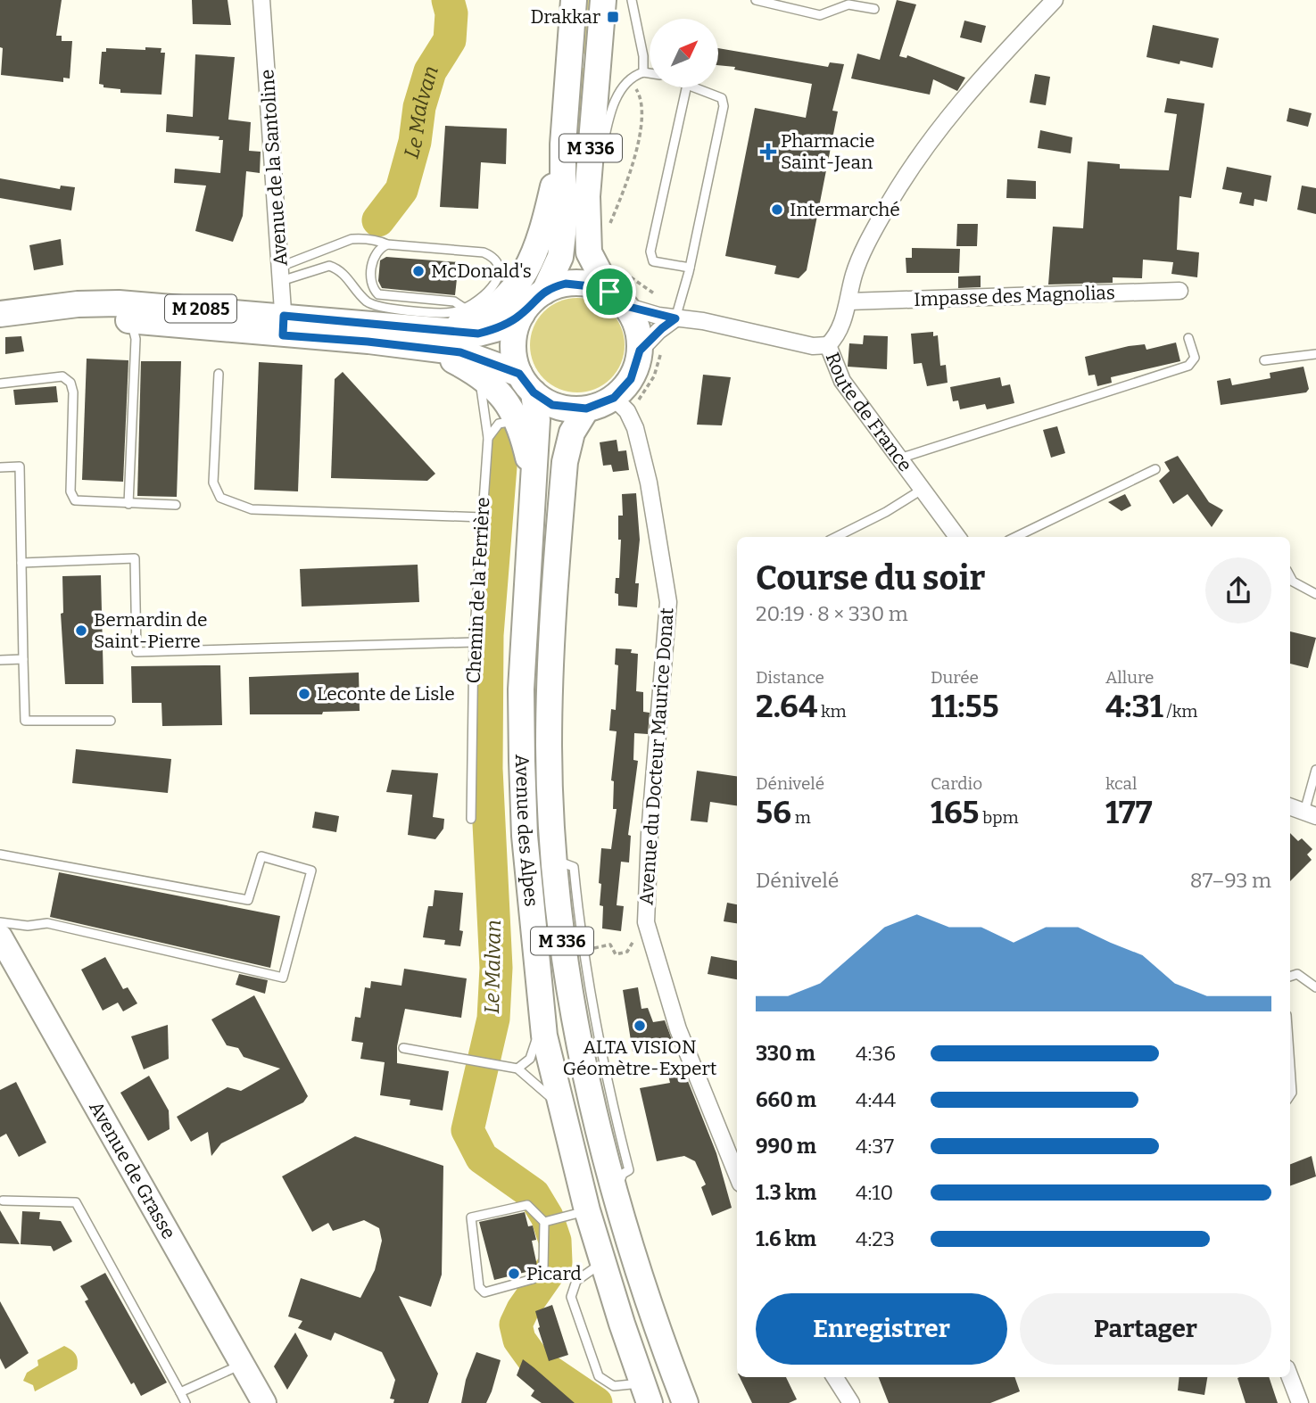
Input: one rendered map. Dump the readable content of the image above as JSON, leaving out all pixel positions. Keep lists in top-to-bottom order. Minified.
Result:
{"streets":{"main road":["M 336","Avenue des Alpes","Avenue de Grasse"],"street":["Avenue de la Santoline","Impasse des Magnolias","Route de France","Avenue du Docteur Maurice Donat"],"lane":["Chemin de la Ferrière"]},"crossings":[["M 336","Route de France"],["M 336","Avenue du Docteur Maurice Donat"],["M 336","Avenue des Alpes"],["Route de France","Avenue du Docteur Maurice Donat"],["Route de France","Avenue des Alpes"],["Avenue du Docteur Maurice Donat","Avenue des Alpes"]],"water":["Le Malvan"],"places":{"transit":["Drakkar"],"health":["Pharmacie Saint-Jean"],"other":["Intermarché","McDonald's","Bernardin de Saint-Pierre","Leconte de Lisle","ALTA VISION Géomètre-Expert","Picard"]},"north":"top right","page":{"heading":["Course du soir","20:19 · 8 × 330 m"],"stats":[["Distance","2.64 km"],["Durée","11:55"],["Allure","4:31 /km"],["Dénivelé","56 m"],["Cardio","165 bpm"],["kcal","177"]],"chart":["Dénivelé","87–93 m"],"list":[{"name":"330 m","note":"4:36"},{"name":"660 m","note":"4:44"},{"name":"990 m","note":"4:37"},{"name":"1.3 km","note":"4:10"},{"name":"1.6 km","note":"4:23"}],"buttons":["Enregistrer","Partager"]}}
